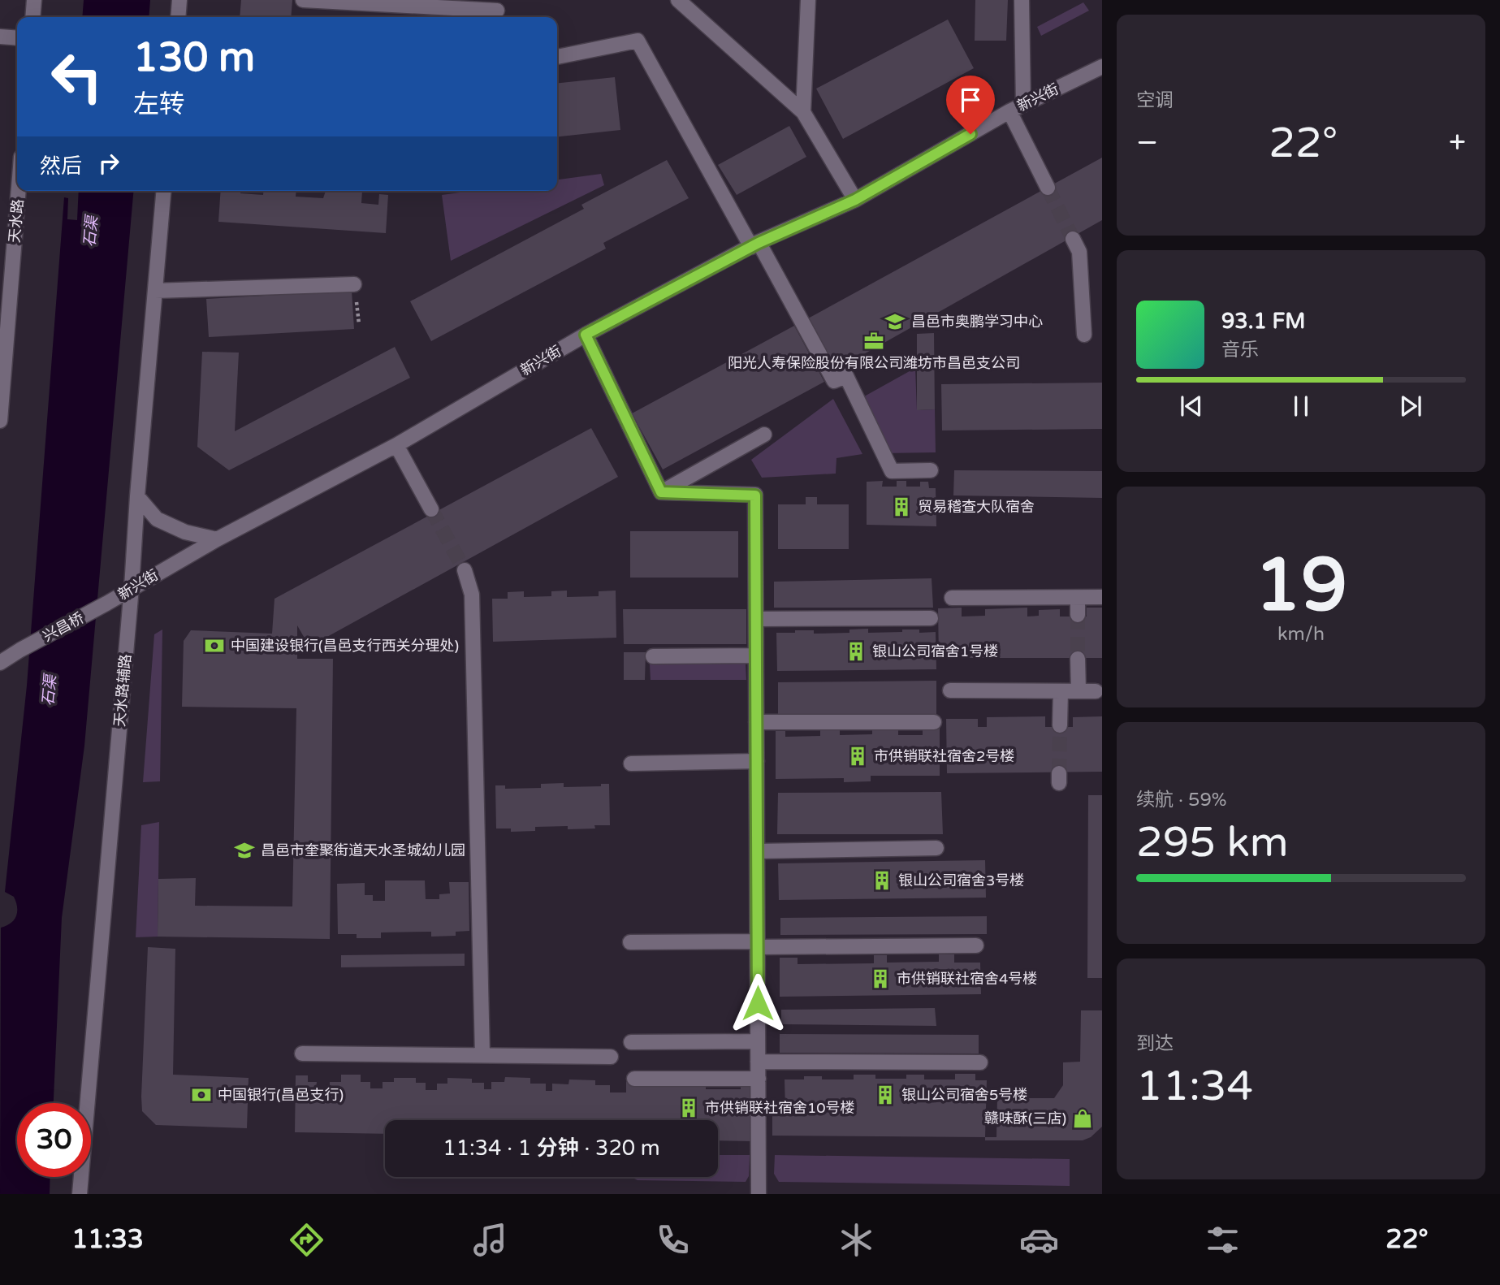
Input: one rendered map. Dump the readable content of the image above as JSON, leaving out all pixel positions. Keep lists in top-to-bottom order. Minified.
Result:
{"streets":{"street":["新兴街","天水路","兴昌桥","天水路辅路"]},"crossings":[["新兴街","兴昌桥"],["新兴街","天水路辅路"]],"water":["石渠"],"places":{"school or university":["昌邑市奥鹏学习中心","昌邑市奎聚街道天水圣城幼儿园"],"office":["阳光人寿保险股份有限公司潍坊市昌邑支公司"],"building":["贸易稽查大队宿舍","银山公司宿舍1号楼","市供销联社宿舍2号楼","银山公司宿舍3号楼","市供销联社宿舍4号楼","银山公司宿舍5号楼","市供销联社宿舍10号楼"],"bank":["中国建设银行(昌邑支行西关分理处)","中国银行(昌邑支行)"],"shop":["赣味酥(三店)"]},"page":{"tile":["空调",["19","km/h"],["续航 · 59%","295 km"],["到达","11:34"]],"turn":["130 m","左转"],"heat":["−","22°","+"],"then":"然后","song":["93.1 FM","音乐"],"limit":"30","trip":"11:34 · 1 分钟 · 320 m","tabs":["11:33","22°"]}}
